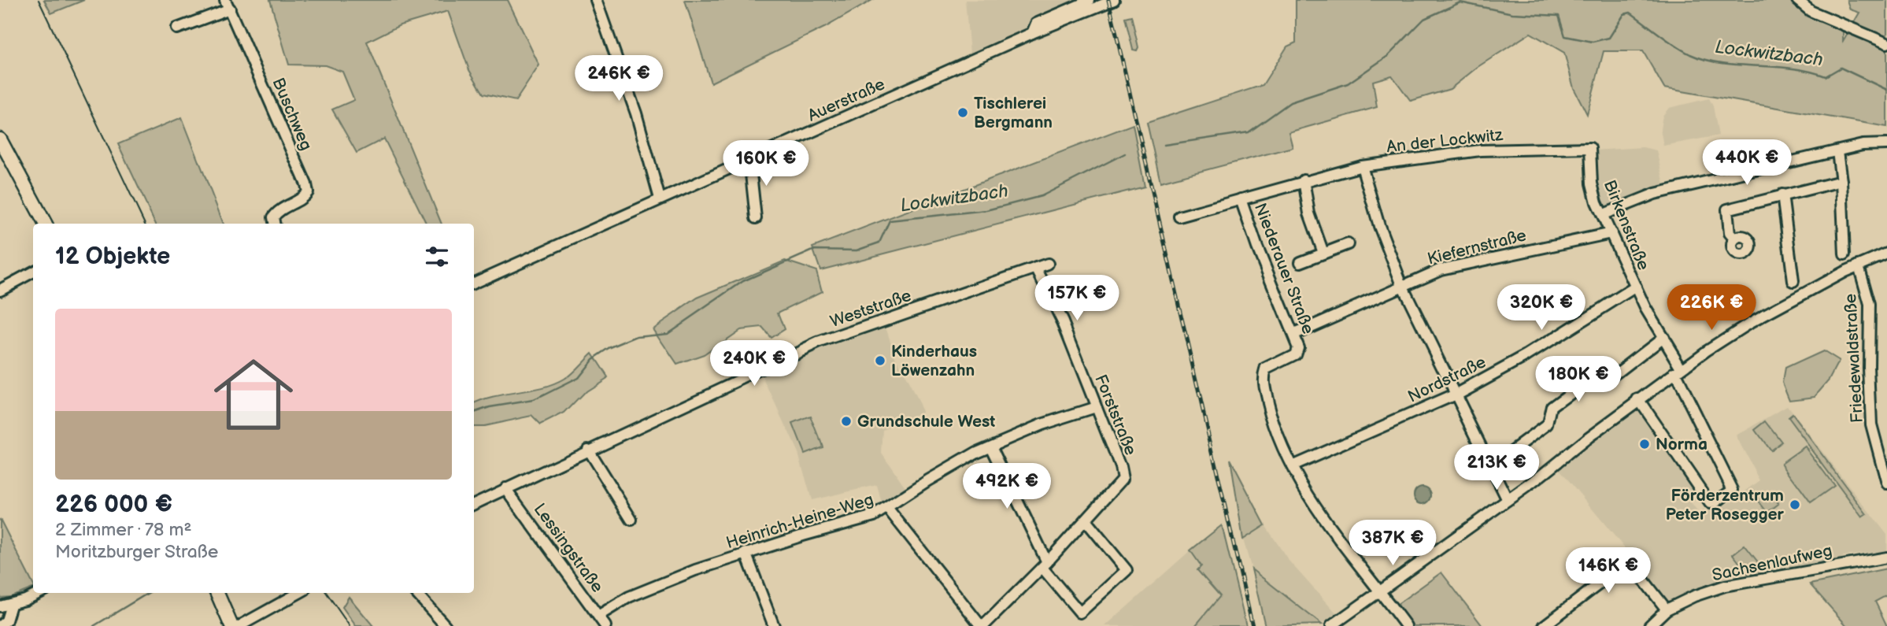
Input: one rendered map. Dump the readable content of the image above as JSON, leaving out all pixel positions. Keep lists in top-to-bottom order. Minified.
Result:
{"streets":{"street":["Auerstraße","Buschweg","An der Lockwitz","Birkenstraße","Kiefernstraße","Niederauer Straße","Weststraße","Friedewaldstraße","Nordstraße","Forststraße","Heinrich-Heine-Weg","Lessingstraße","Sachsenlaufweg"]},"crossings":[["An der Lockwitz","Birkenstraße"],["An der Lockwitz","Niederauer Straße"],["Birkenstraße","Kiefernstraße"],["Birkenstraße","Nordstraße"],["Kiefernstraße","Niederauer Straße"],["Niederauer Straße","Nordstraße"],["Weststraße","Forststraße"],["Weststraße","Lessingstraße"],["Forststraße","Heinrich-Heine-Weg"],["Heinrich-Heine-Weg","Lessingstraße"]],"water":["Lockwitzbach"],"places":["Tischlerei Bergmann","Kinderhaus Löwenzahn","Grundschule West","Norma","Förderzentrum Peter Rosegger"],"page":{"price":["246K €","440K €","160K €","157K €","320K €","226K €","240K €","180K €","213K €","492K €","387K €","146K €"],"heading":"12 Objekte","list":[{"name":"226 000 €","note":"2 Zimmer · 78 m² · Moritzburger Straße"}]}}
